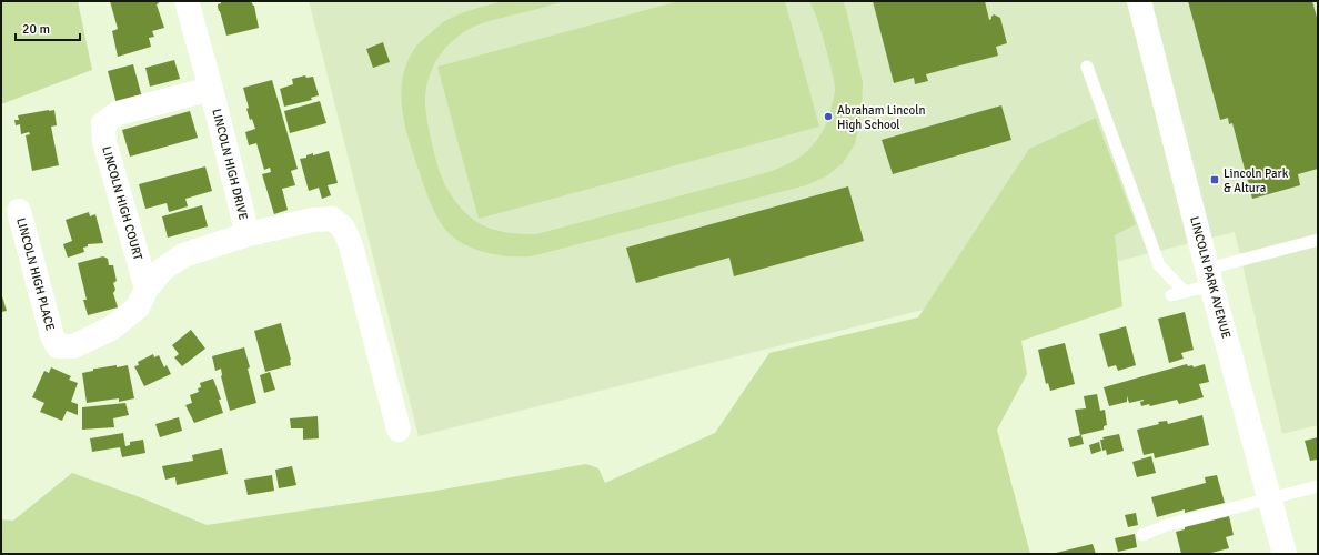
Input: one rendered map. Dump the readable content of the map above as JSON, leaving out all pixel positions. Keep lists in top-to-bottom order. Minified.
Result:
{"streets":{"street":["LINCOLN HIGH DRIVE","LINCOLN HIGH COURT","LINCOLN HIGH PLACE","LINCOLN PARK AVENUE"]},"crossings":[["LINCOLN HIGH DRIVE","LINCOLN HIGH COURT"],["LINCOLN HIGH DRIVE","LINCOLN HIGH PLACE"],["LINCOLN HIGH COURT","LINCOLN HIGH PLACE"]],"places":{"other":["Abraham Lincoln High School"],"transit":["Lincoln Park & Altura"]},"scale_bar":"20 m"}
